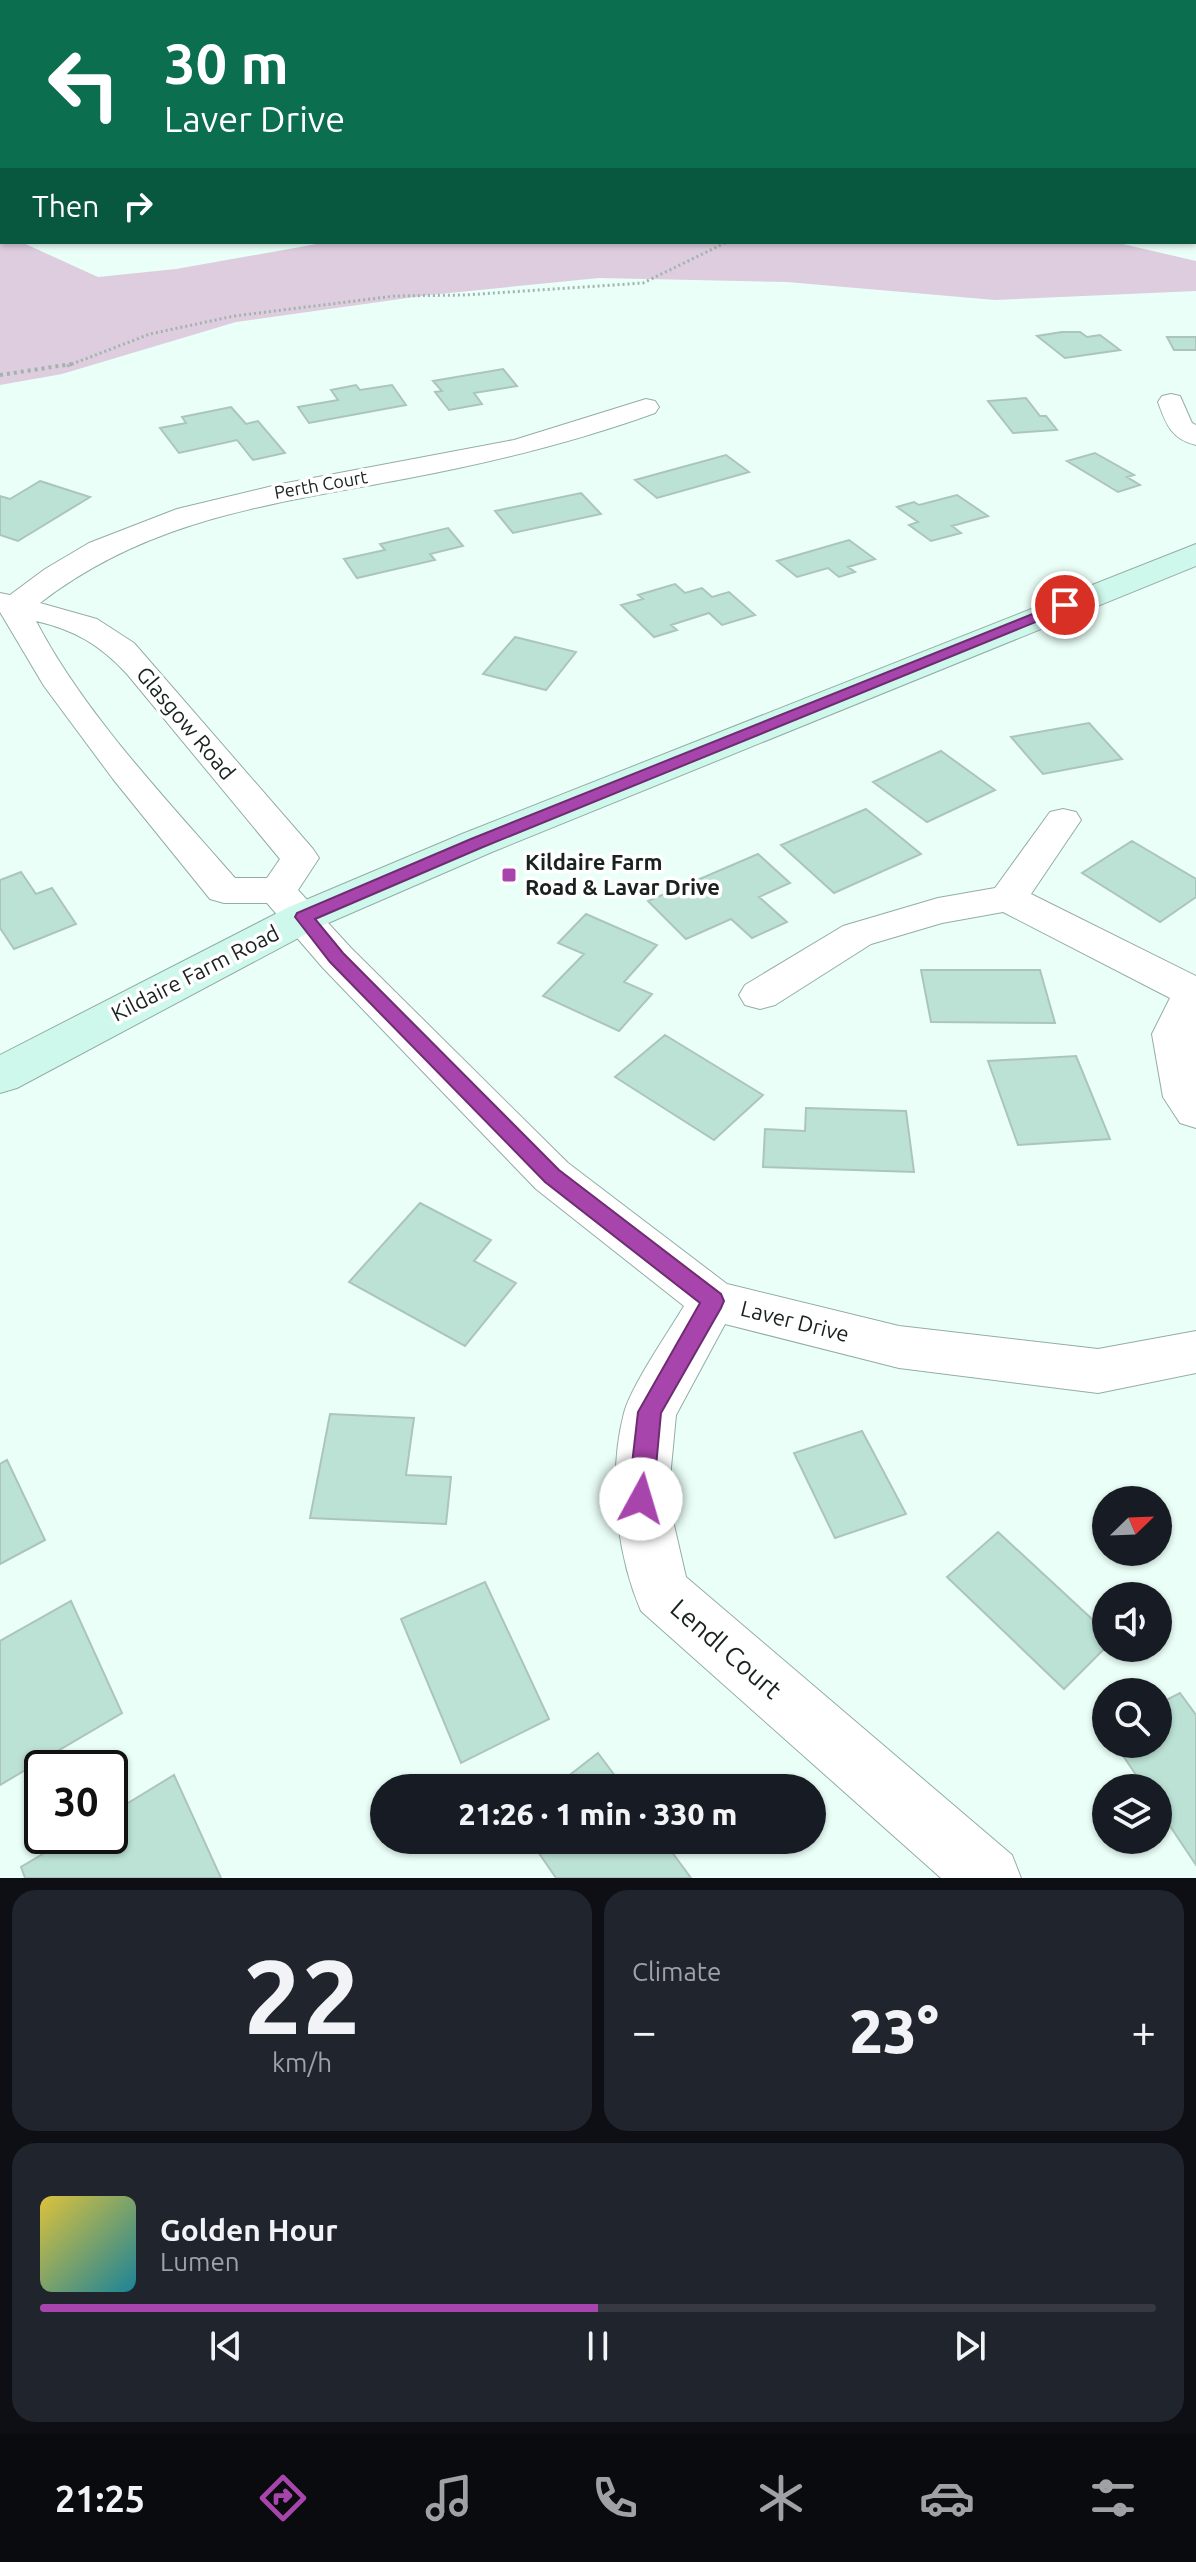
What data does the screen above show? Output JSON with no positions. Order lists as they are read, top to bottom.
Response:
{
  "streets": {
    "main road": ["Kildaire Farm Road"],
    "street": [
      "Perth Court",
      "Glasgow Road",
      "Laver Drive",
      "Lendl Court"
    ]
  },
  "crossings": [
    ["Perth Court", "Glasgow Road"],
    ["Glasgow Road", "Kildaire Farm Road"],
    ["Glasgow Road", "Laver Drive"],
    ["Kildaire Farm Road", "Laver Drive"],
    ["Laver Drive", "Lendl Court"]
  ],
  "places": {
    "transit": ["Kildaire Farm Road & Lavar Drive"]
  },
  "north": "top right",
  "page": {
    "turn": ["30 m", "Laver Drive"],
    "then": "Then",
    "limit": "30",
    "trip": "21:26 · 1 min · 330 m",
    "tile": [
      ["22", "km/h"],
      "Climate"
    ],
    "heat": ["−", "23°", "+"],
    "song": ["Golden Hour", "Lumen"],
    "tabs": "21:25"
  }
}
